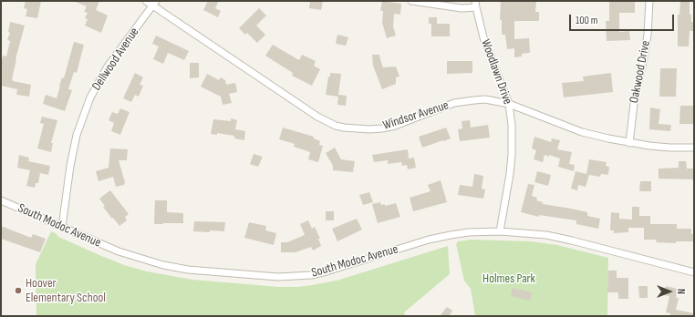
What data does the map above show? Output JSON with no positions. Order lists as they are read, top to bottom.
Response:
{
  "streets": {
    "street": [
      "Dellwood Avenue",
      "Woodlawn Drive",
      "Oakwood Drive",
      "Windsor Avenue",
      "South Modoc Avenue"
    ]
  },
  "crossings": [
    ["Dellwood Avenue", "Windsor Avenue"],
    ["Dellwood Avenue", "South Modoc Avenue"],
    ["Woodlawn Drive", "Windsor Avenue"],
    ["Woodlawn Drive", "South Modoc Avenue"],
    ["Oakwood Drive", "Windsor Avenue"]
  ],
  "parks": ["Holmes Park"],
  "places": ["Hoover Elementary School"],
  "scale_bar": "100 m",
  "north": "right"
}
